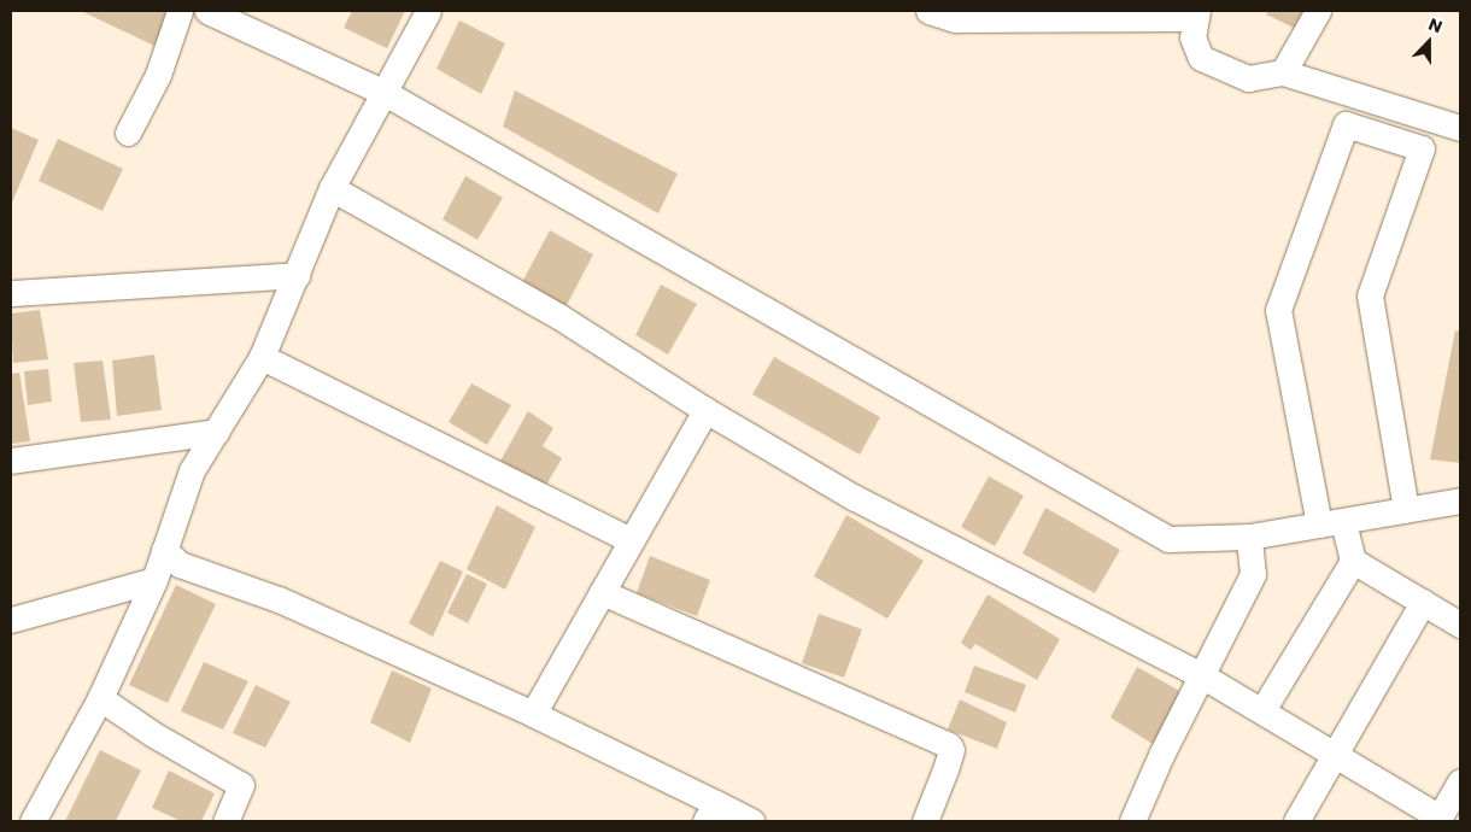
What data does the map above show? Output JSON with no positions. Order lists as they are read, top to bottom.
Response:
{
  "north": "top"
}
